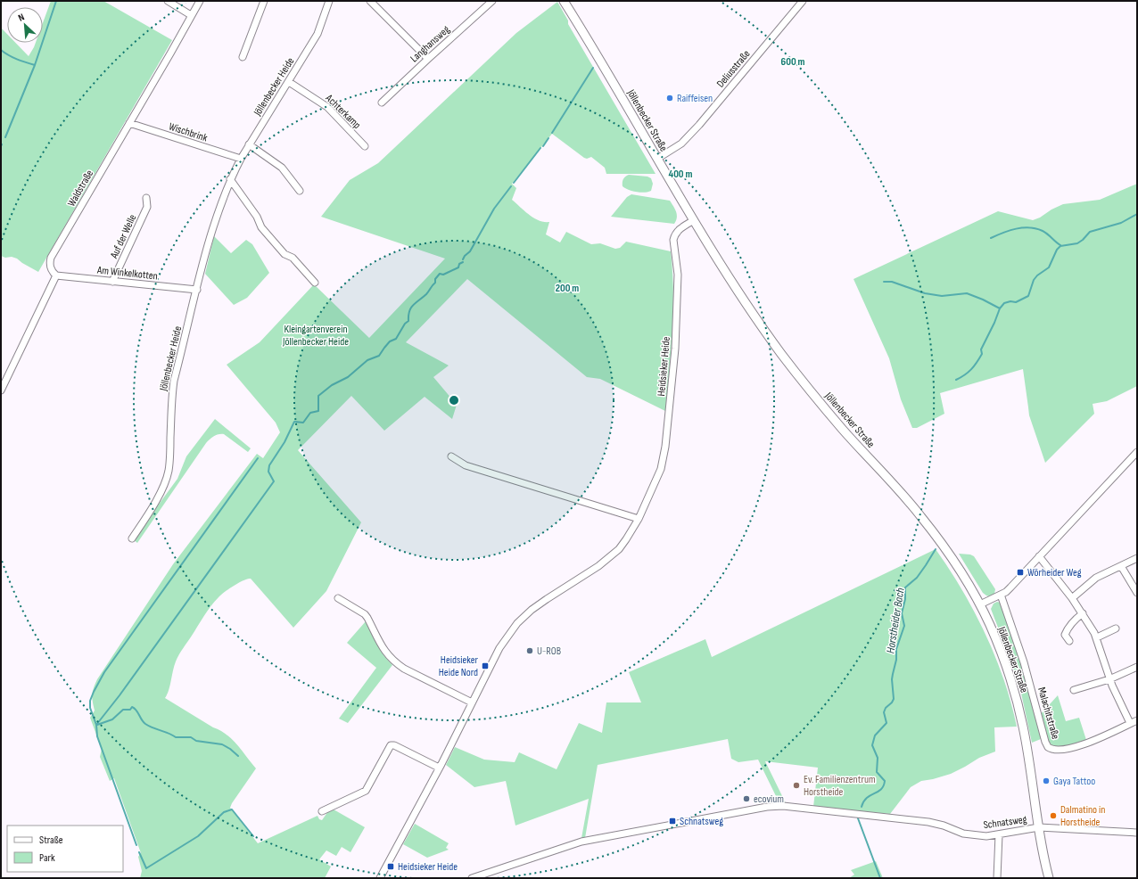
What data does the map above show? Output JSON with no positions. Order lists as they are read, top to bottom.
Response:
{
  "streets": {
    "main road": ["Jöllenbecker Straße"],
    "street": [
      "Langhansweg",
      "Deliusstraße",
      "Jöllenbecker Heide",
      "Achterkamp",
      "Wischbrink",
      "Waldstraße",
      "Auf der Welle",
      "Am Winkelkotten",
      "Heidsieker Heide",
      "Malachitstraße",
      "Schnatsweg"
    ]
  },
  "crossings": [
    ["Deliusstraße", "Jöllenbecker Straße"],
    ["Jöllenbecker Heide", "Achterkamp"],
    ["Jöllenbecker Heide", "Wischbrink"],
    ["Jöllenbecker Heide", "Am Winkelkotten"],
    ["Jöllenbecker Straße", "Heidsieker Heide"],
    ["Jöllenbecker Straße", "Schnatsweg"],
    ["Wischbrink", "Waldstraße"],
    ["Waldstraße", "Am Winkelkotten"],
    ["Auf der Welle", "Am Winkelkotten"]
  ],
  "water": ["Horstheider Bach"],
  "parks": ["Kleingartenverein Jöllenbecker Heide"],
  "places": {
    "other": [
      "Raiffeisen",
      "U-ROB",
      "Gaya Tattoo",
      "Ev. Familienzentrum Horstheide",
      "ecovium",
      "Dalmatino in Horstheide"
    ],
    "transit": [
      "Wörheider Weg",
      "Heidsieker Heide Nord",
      "Schnatsweg",
      "Heidsieker Heide"
    ]
  },
  "legend": ["Straße", "Park"],
  "north": "top left",
  "rings": ["600 m", "400 m", "200 m"]
}
